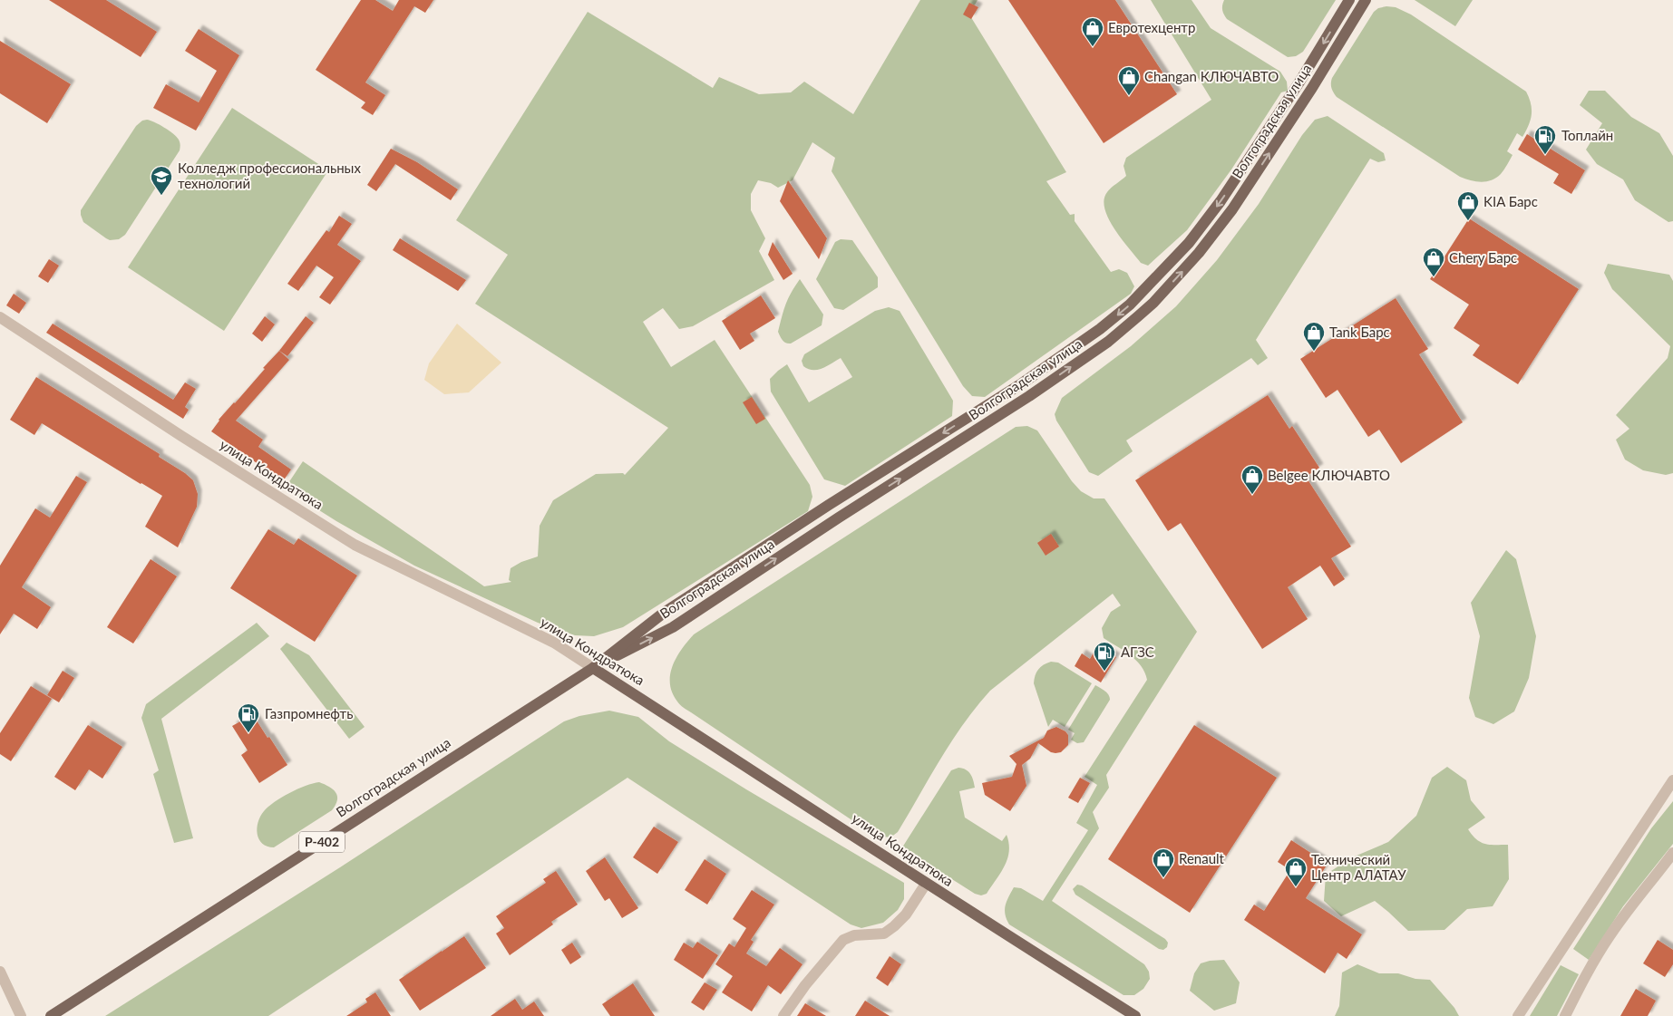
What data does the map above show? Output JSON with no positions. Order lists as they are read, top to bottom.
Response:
{
  "streets": {
    "main road": ["Волгоградская улица", "улица Кондратюка", "Р-402"]
  },
  "crossings": [
    ["Волгоградская улица", "улица Кондратюка"]
  ],
  "places": {
    "shop": [
      "Евротехцентр",
      "Changan КЛЮЧАВТО",
      "KIA Барс",
      "Chery Барс",
      "Tank Барс",
      "Belgee КЛЮЧАВТО",
      "Renault",
      "Технический Центр АЛАТАУ"
    ],
    "fuel station": ["Топлайн", "АГЗС", "Газпромнефть"],
    "school or university": ["Колледж профессиональных технологий"]
  }
}
